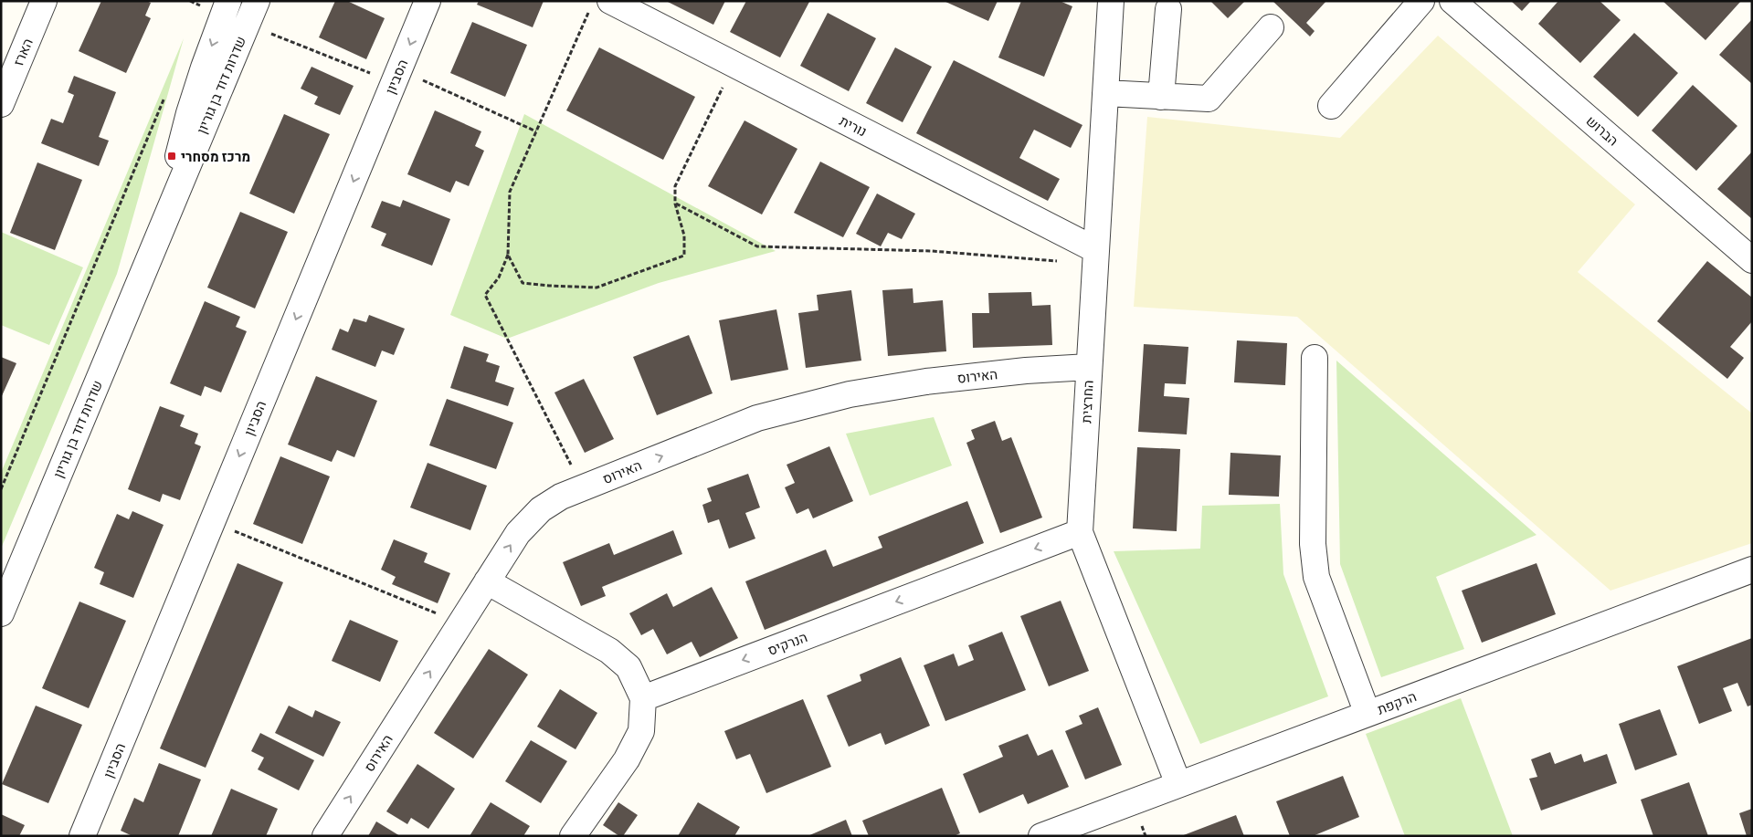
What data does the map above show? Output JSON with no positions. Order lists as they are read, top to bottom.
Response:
{
  "streets": {
    "street": [
      "הארז",
      "הסביון",
      "שדרות דוד בן גוריון",
      "נורית",
      "הברוש",
      "האירוס",
      "החרצית",
      "הנרקיס",
      "הרקפת"
    ]
  },
  "crossings": [
    ["נורית", "החרצית"],
    ["האירוס", "החרצית"],
    ["החרצית", "הנרקיס"],
    ["החרצית", "הרקפת"]
  ],
  "one_way": ["הסביון", "האירוס", "הנרקיס"],
  "places": {
    "transit": ["מרכז מסחרי"]
  }
}
